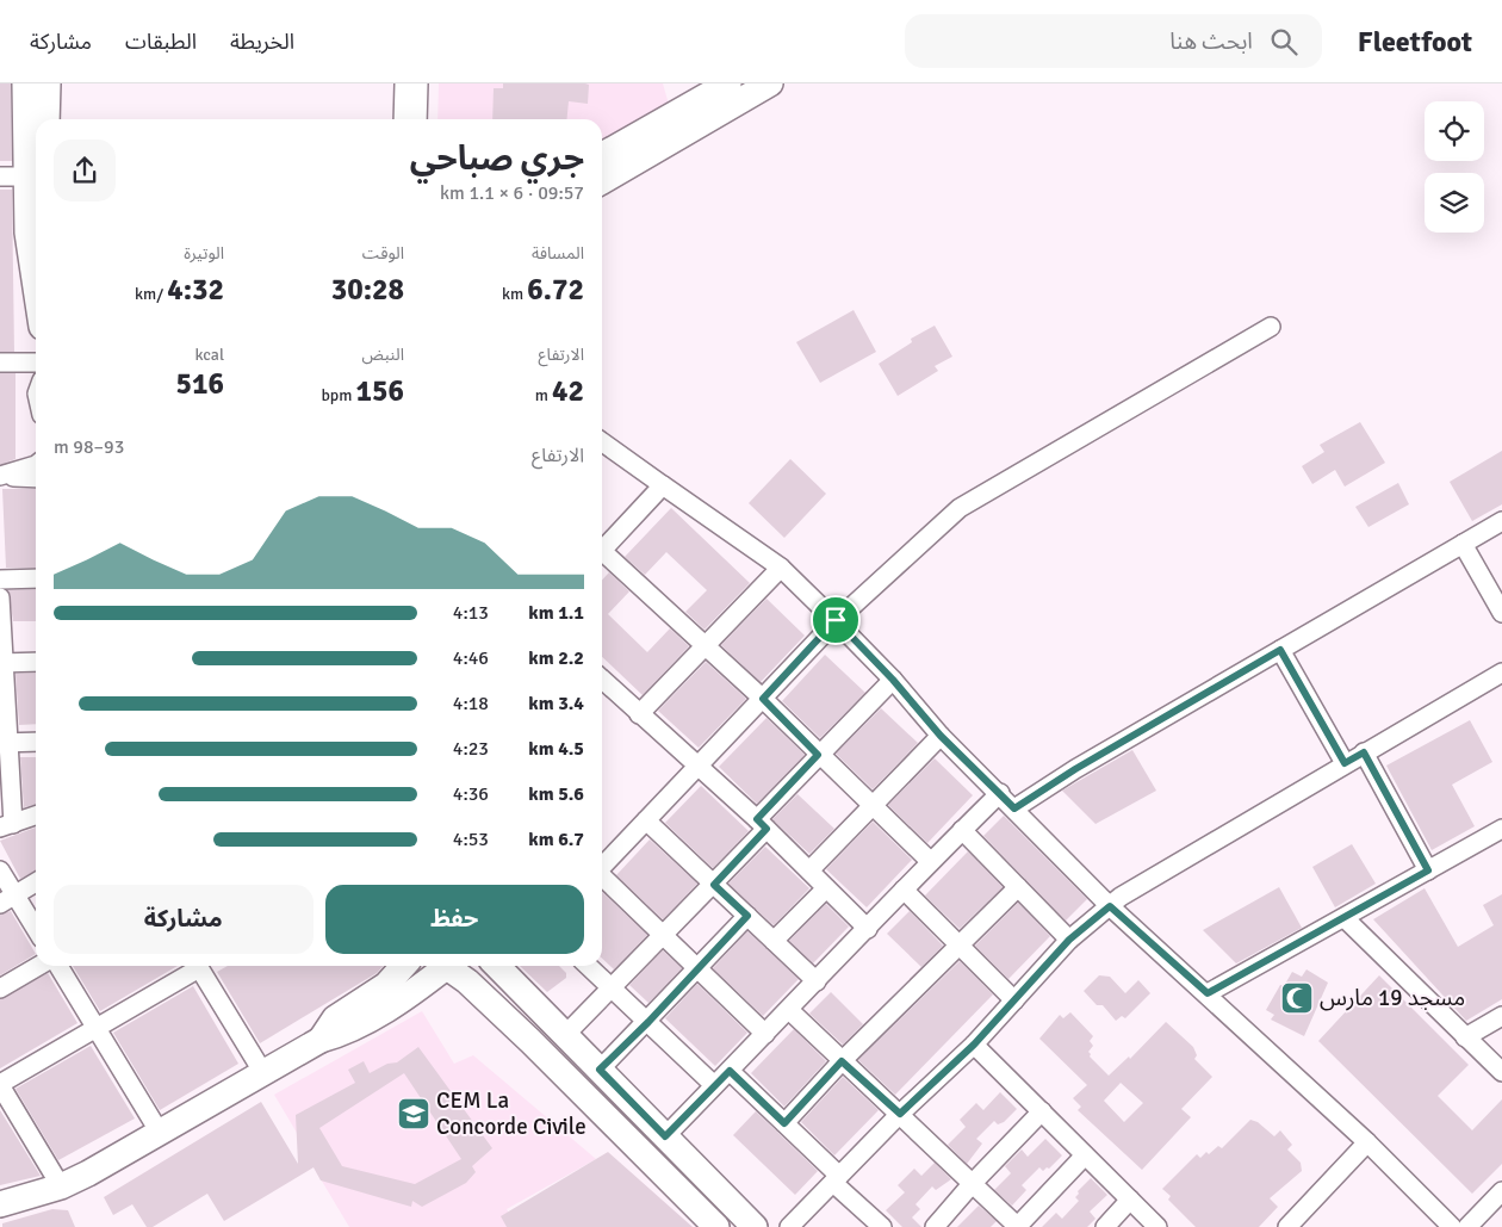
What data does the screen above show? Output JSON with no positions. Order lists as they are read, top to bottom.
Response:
{
  "places": {
    "mosque": ["مسجد 19 مارس"],
    "school or university": ["CEM La Concorde Civile"]
  },
  "page": {
    "header": "Fleetfoot",
    "search": "ابحث هنا",
    "nav": ["الخريطة", "الطبقات", "مشاركة"],
    "heading": ["جري صباحي", "09:57 · 6 × 1.1 km"],
    "stats": [
      ["المسافة", "6.72 km"],
      ["الوقت", "30:28"],
      ["الوتيرة", "4:32 /km"],
      ["الارتفاع", "42 m"],
      ["النبض", "156 bpm"],
      ["kcal", "516"]
    ],
    "chart": ["الارتفاع", "93–98 m"],
    "list": [
      {
        "name": "1.1 km",
        "note": "4:13"
      },
      {
        "name": "2.2 km",
        "note": "4:46"
      },
      {
        "name": "3.4 km",
        "note": "4:18"
      },
      {
        "name": "4.5 km",
        "note": "4:23"
      },
      {
        "name": "5.6 km",
        "note": "4:36"
      },
      {
        "name": "6.7 km",
        "note": "4:53"
      }
    ],
    "buttons": ["حفظ", "مشاركة"]
  }
}
